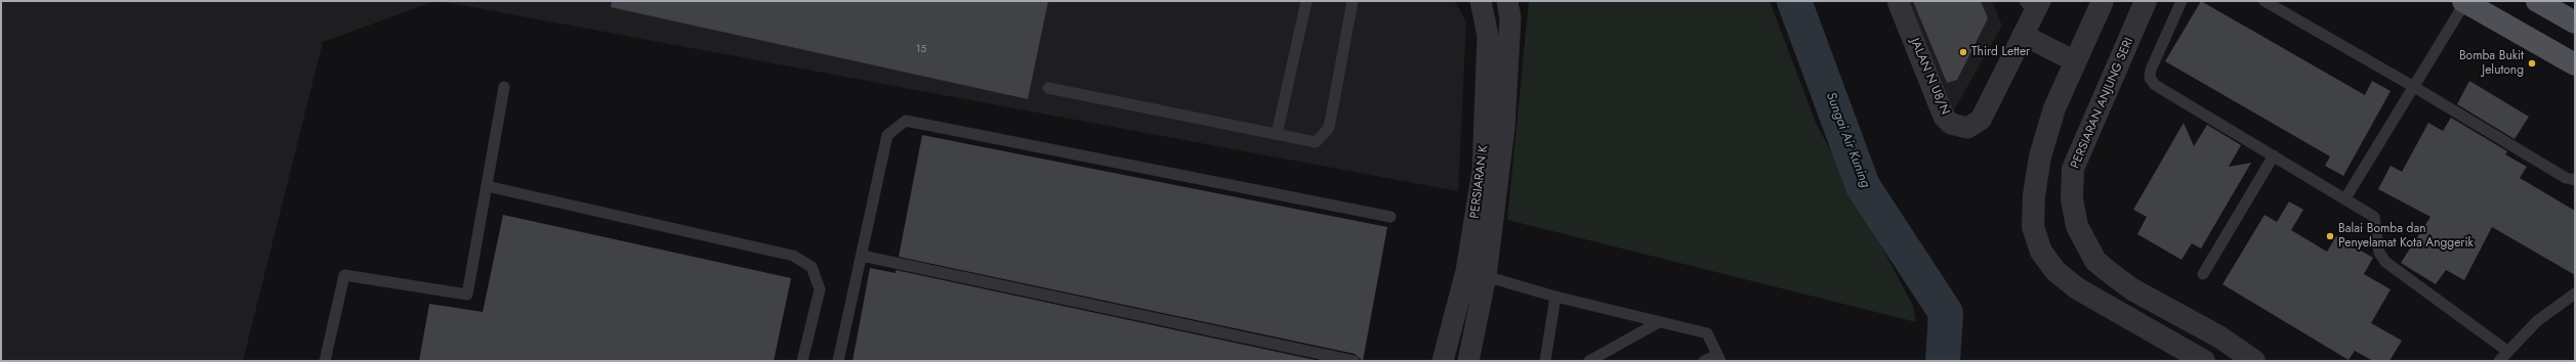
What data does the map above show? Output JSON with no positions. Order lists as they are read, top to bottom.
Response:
{
  "streets": {
    "street": ["JALAN N U8/N", "PERSIARAN ANJUNG SERI", "PERSIARAN K"]
  },
  "water": ["Sungai Air Kuning"],
  "places": ["Third Letter", "Bomba Bukit Jelutong", "Balai Bomba dan Penyelamat Kota Anggerik"],
  "house_numbers": ["15"]
}
